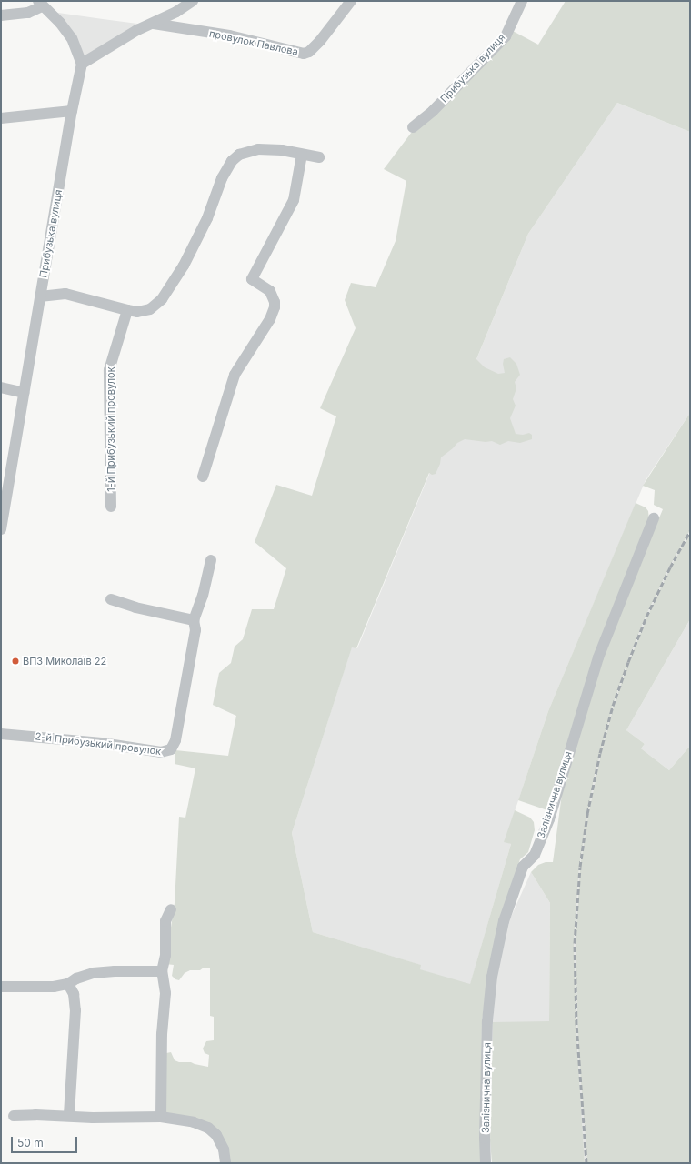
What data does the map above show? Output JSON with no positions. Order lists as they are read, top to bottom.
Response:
{
  "streets": {
    "street": [
      "провулок Павлова",
      "Прибузька вулиця",
      "1-й Прибузький провулок",
      "2-й Прибузький провулок",
      "Залізнична вулиця"
    ]
  },
  "places": ["ВПЗ Миколаїв 22"],
  "scale_bar": "50 m"
}
